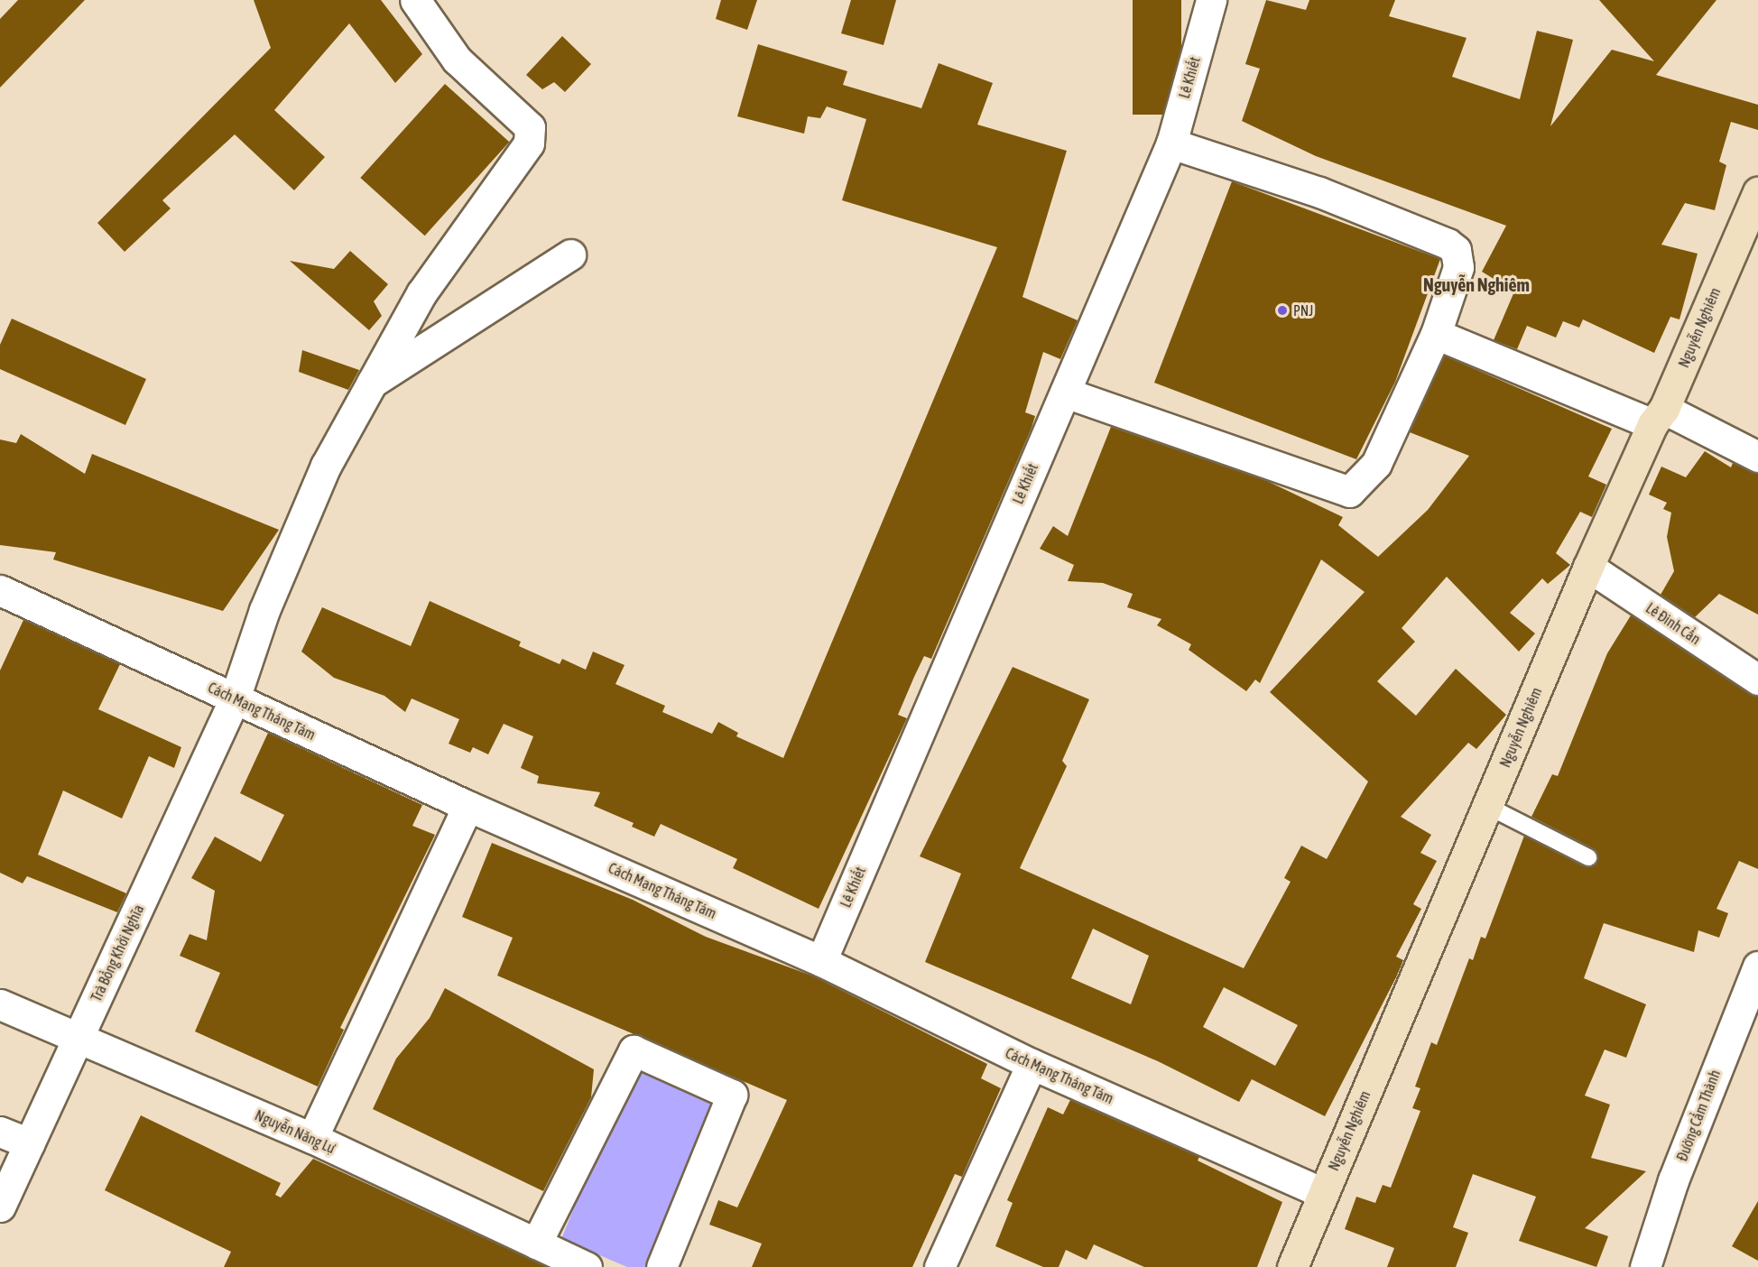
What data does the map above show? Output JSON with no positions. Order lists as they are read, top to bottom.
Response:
{
  "streets": {
    "street": [
      "Lê Khiết",
      "Nguyễn Nghiêm",
      "Lê Đình Cẩn",
      "Cách Mạng Tháng Tám",
      "Trà Bồng Khởi Nghĩa",
      "Đường Cẩm Thành",
      "Nguyễn Năng Lự"
    ]
  },
  "crossings": [
    ["Lê Khiết", "Cách Mạng Tháng Tám"],
    ["Nguyễn Nghiêm", "Lê Đình Cẩn"],
    ["Nguyễn Nghiêm", "Cách Mạng Tháng Tám"],
    ["Cách Mạng Tháng Tám", "Trà Bồng Khởi Nghĩa"],
    ["Trà Bồng Khởi Nghĩa", "Nguyễn Năng Lự"]
  ],
  "districts": ["Nguyễn Nghiêm"],
  "places": ["PNJ"]
}
